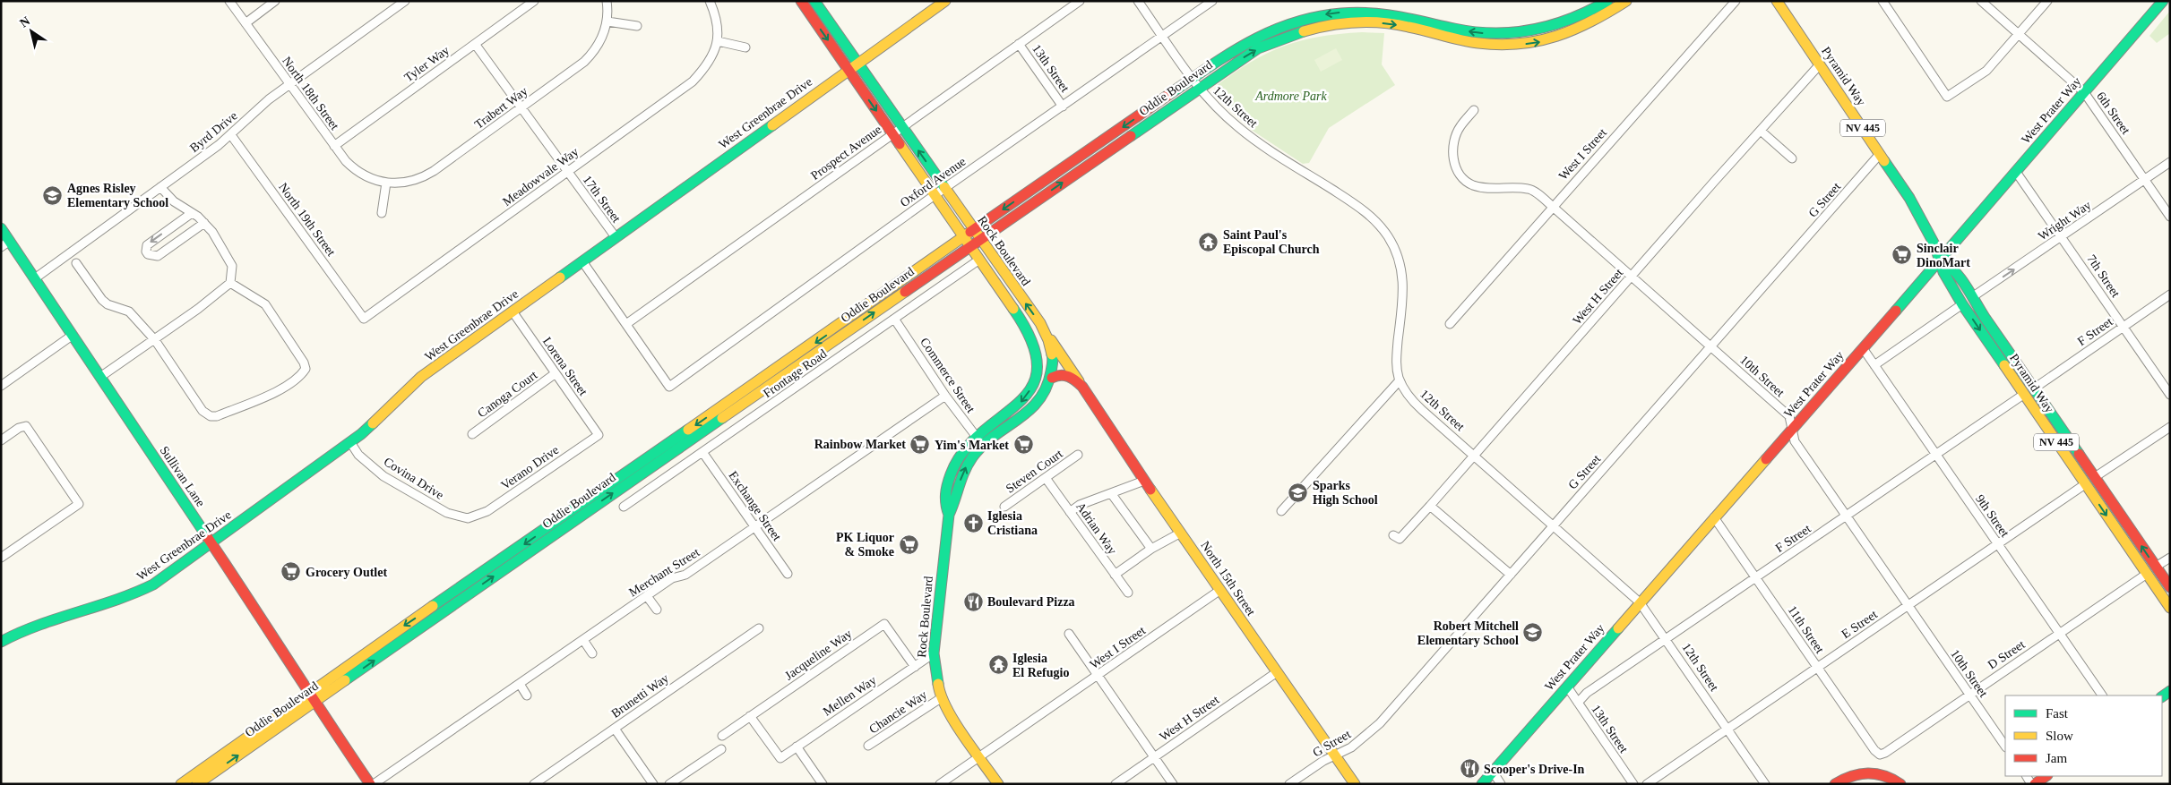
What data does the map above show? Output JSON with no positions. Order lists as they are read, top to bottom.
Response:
{
  "streets": {
    "main road": [
      "Pyramid Way",
      "Oddie Boulevard",
      "West Prater Way",
      "West Greenbrae Drive",
      "NV 445",
      "Rock Boulevard",
      "Sullivan Lane",
      "North 15th Street"
    ],
    "street": [
      "Tyler Way",
      "13th Street",
      "North 18th Street",
      "12th Street",
      "Trabert Way",
      "6th Street",
      "Byrd Drive",
      "Prospect Avenue",
      "West I Street",
      "Meadowvale Way",
      "Oxford Avenue",
      "17th Street",
      "G Street",
      "North 19th Street",
      "Wright Way",
      "7th Street",
      "West H Street",
      "F Street",
      "Lorena Street",
      "Frontage Road",
      "Commerce Street",
      "10th Street",
      "Canoga Court",
      "Verano Drive",
      "Steven Court",
      "Covina Drive",
      "Exchange Street",
      "9th Street",
      "Adrian Way",
      "Merchant Street",
      "E Street",
      "11th Street",
      "Jacqueline Way",
      "D Street",
      "Brunetti Way",
      "Mellen Way",
      "Chancie Way"
    ]
  },
  "crossings": [
    ["Tyler Way", "North 18th Street"],
    ["Tyler Way", "17th Street"],
    ["13th Street", "West Prater Way"],
    ["13th Street", "Prospect Avenue"],
    ["13th Street", "Oxford Avenue"],
    ["13th Street", "F Street"],
    ["Pyramid Way", "West Prater Way"],
    ["Pyramid Way", "G Street"],
    ["Pyramid Way", "Wright Way"],
    ["Pyramid Way", "West H Street"],
    ["Pyramid Way", "F Street"],
    ["Pyramid Way", "E Street"],
    ["Pyramid Way", "D Street"],
    ["Oddie Boulevard", "12th Street"],
    ["Oddie Boulevard", "Rock Boulevard"],
    ["Oddie Boulevard", "Sullivan Lane"],
    ["North 18th Street", "Trabert Way"],
    ["North 18th Street", "Byrd Drive"],
    ["12th Street", "West Prater Way"],
    ["12th Street", "Oxford Avenue"],
    ["12th Street", "G Street"],
    ["12th Street", "West H Street"],
    ["12th Street", "F Street"],
    ["12th Street", "E Street"],
    ["Trabert Way", "17th Street"],
    ["West Prater Way", "6th Street"],
    ["West Prater Way", "7th Street"],
    ["West Prater Way", "10th Street"],
    ["West Prater Way", "9th Street"],
    ["West Prater Way", "11th Street"],
    ["West Greenbrae Drive", "17th Street"],
    ["West Greenbrae Drive", "Rock Boulevard"],
    ["West Greenbrae Drive", "Lorena Street"],
    ["West Greenbrae Drive", "Sullivan Lane"],
    ["West Greenbrae Drive", "Covina Drive"],
    ["6th Street", "Wright Way"],
    ["Byrd Drive", "North 19th Street"],
    ["Byrd Drive", "Sullivan Lane"],
    ["Prospect Avenue", "Oxford Avenue"],
    ["Prospect Avenue", "Rock Boulevard"],
    ["West I Street", "Rock Boulevard"],
    ["West I Street", "10th Street"],
    ["West I Street", "North 15th Street"],
    ["Meadowvale Way", "17th Street"],
    ["Meadowvale Way", "North 19th Street"],
    ["Oxford Avenue", "Rock Boulevard"],
    ["G Street", "10th Street"],
    ["G Street", "North 15th Street"],
    ["Wright Way", "7th Street"],
    ["Rock Boulevard", "Frontage Road"],
    ["Rock Boulevard", "Commerce Street"],
    ["Rock Boulevard", "North 15th Street"],
    ["Rock Boulevard", "Mellen Way"],
    ["Rock Boulevard", "Chancie Way"],
    ["7th Street", "F Street"],
    ["West H Street", "10th Street"],
    ["West H Street", "North 15th Street"],
    ["F Street", "10th Street"],
    ["F Street", "9th Street"],
    ["F Street", "11th Street"],
    ["Lorena Street", "Canoga Court"],
    ["Lorena Street", "Verano Drive"],
    ["Frontage Road", "Commerce Street"],
    ["Frontage Road", "Exchange Street"],
    ["Commerce Street", "Merchant Street"],
    ["10th Street", "E Street"],
    ["10th Street", "D Street"],
    ["Verano Drive", "Covina Drive"],
    ["Steven Court", "Adrian Way"],
    ["Sullivan Lane", "Merchant Street"],
    ["Exchange Street", "Merchant Street"],
    ["9th Street", "E Street"],
    ["9th Street", "D Street"],
    ["E Street", "11th Street"],
    ["11th Street", "D Street"],
    ["Jacqueline Way", "Mellen Way"]
  ],
  "one_way": ["Wright Way"],
  "parks": ["Ardmore Park"],
  "places": {
    "school or university": ["Agnes Risley Elementary School", "Sparks High School", "Robert Mitchell Elementary School"],
    "temple": ["Saint Paul's Episcopal Church", "Iglesia El Refugio"],
    "supermarket": [
      "Sinclair DinoMart",
      "Rainbow Market",
      "Yim's Market",
      "PK Liquor & Smoke",
      "Grocery Outlet"
    ],
    "church": ["Iglesia Cristiana"],
    "restaurant": ["Boulevard Pizza", "Scooper's Drive-In"]
  },
  "legend": ["Fast", "Slow", "Jam"],
  "north": "top left"
}
